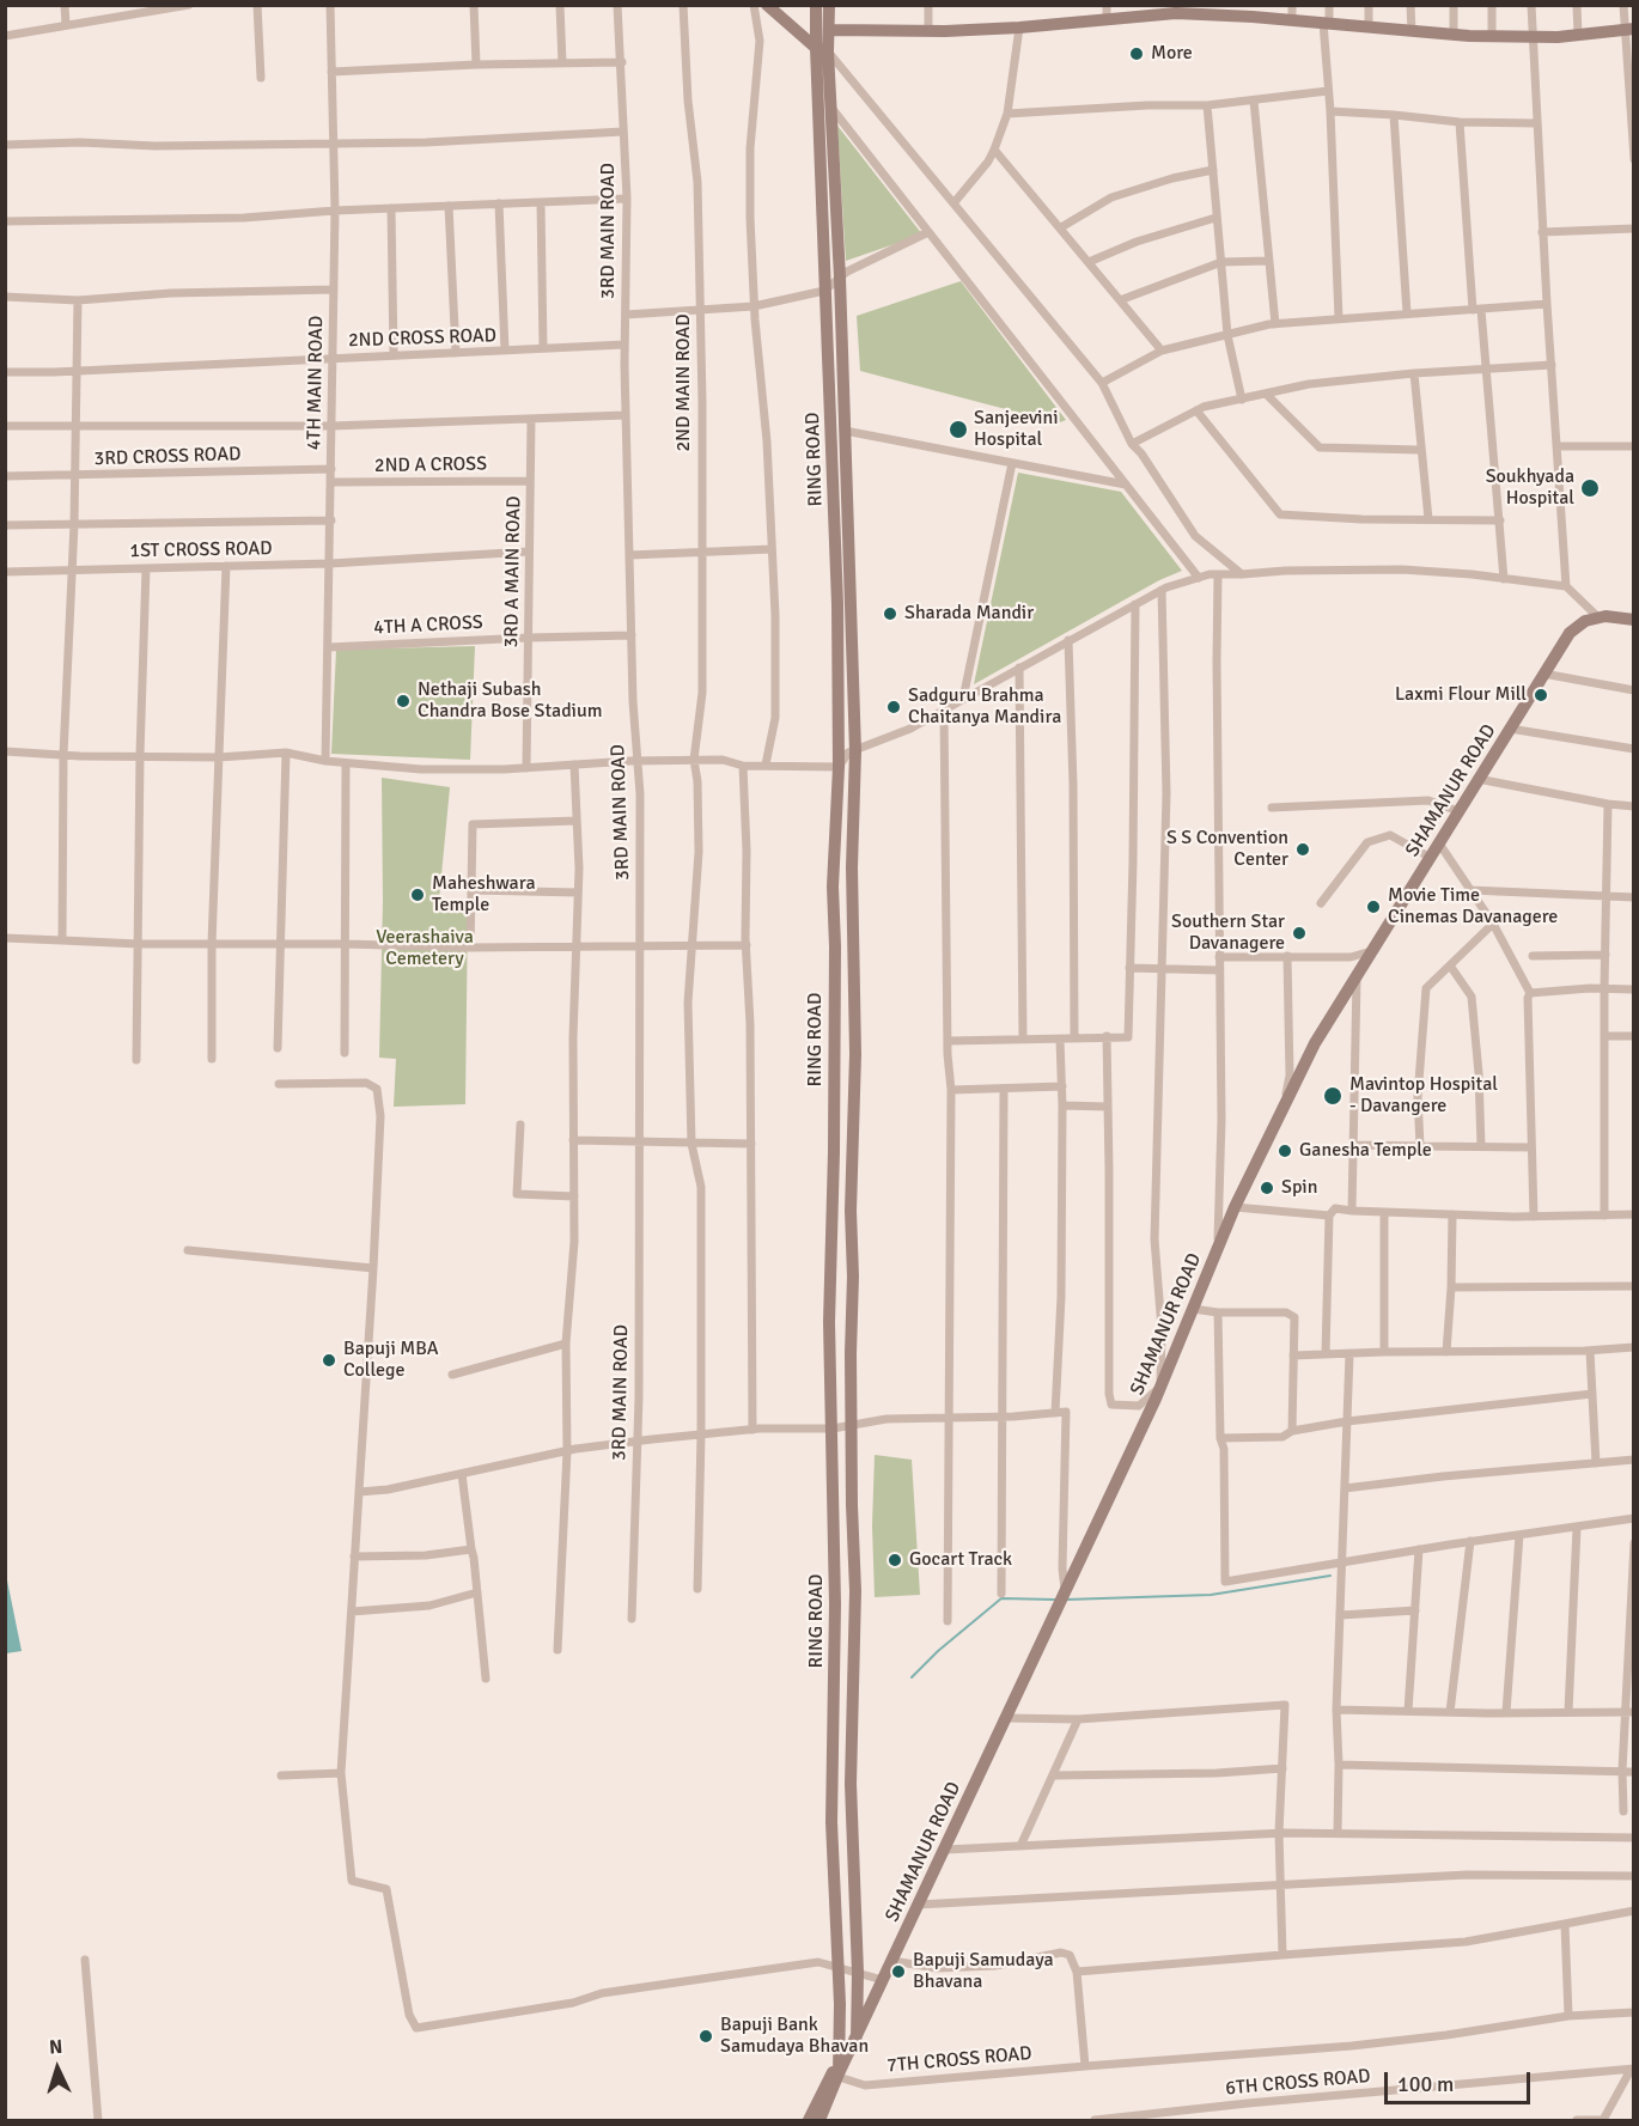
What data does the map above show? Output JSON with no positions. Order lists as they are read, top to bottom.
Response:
{
  "streets": {
    "main road": ["RING ROAD", "SHAMANUR ROAD"],
    "street": [
      "3RD MAIN ROAD",
      "2ND CROSS ROAD",
      "4TH MAIN ROAD",
      "2ND MAIN ROAD",
      "3RD CROSS ROAD",
      "2ND A CROSS",
      "1ST CROSS ROAD",
      "3RD A MAIN ROAD",
      "4TH A CROSS",
      "7TH CROSS ROAD",
      "6TH CROSS ROAD"
    ]
  },
  "crossings": [
    ["3RD MAIN ROAD", "2ND CROSS ROAD"],
    ["3RD MAIN ROAD", "4TH A CROSS"],
    ["2ND CROSS ROAD", "4TH MAIN ROAD"],
    ["4TH MAIN ROAD", "3RD CROSS ROAD"],
    ["4TH MAIN ROAD", "2ND A CROSS"],
    ["4TH MAIN ROAD", "1ST CROSS ROAD"],
    ["4TH MAIN ROAD", "4TH A CROSS"],
    ["RING ROAD", "SHAMANUR ROAD"],
    ["RING ROAD", "7TH CROSS ROAD"],
    ["2ND A CROSS", "3RD A MAIN ROAD"],
    ["1ST CROSS ROAD", "3RD A MAIN ROAD"],
    ["3RD A MAIN ROAD", "4TH A CROSS"],
    ["SHAMANUR ROAD", "7TH CROSS ROAD"]
  ],
  "parks": ["Veerashaiva Cemetery"],
  "places": [
    "More",
    "Sanjeevini Hospital",
    "Soukhyada Hospital",
    "Sharada Mandir",
    "Laxmi Flour Mill",
    "Nethaji Subash Chandra Bose Stadium",
    "Sadguru Brahma Chaitanya Mandira",
    "S S Convention Center",
    "Maheshwara Temple",
    "Movie Time Cinemas Davanagere",
    "Southern Star Davanagere",
    "Mavintop Hospital - Davangere",
    "Ganesha Temple",
    "Spin",
    "Bapuji MBA College",
    "Gocart Track",
    "Bapuji Samudaya Bhavana",
    "Bapuji Bank Samudaya Bhavan"
  ],
  "scale_bar": "100 m",
  "north": "top"
}
